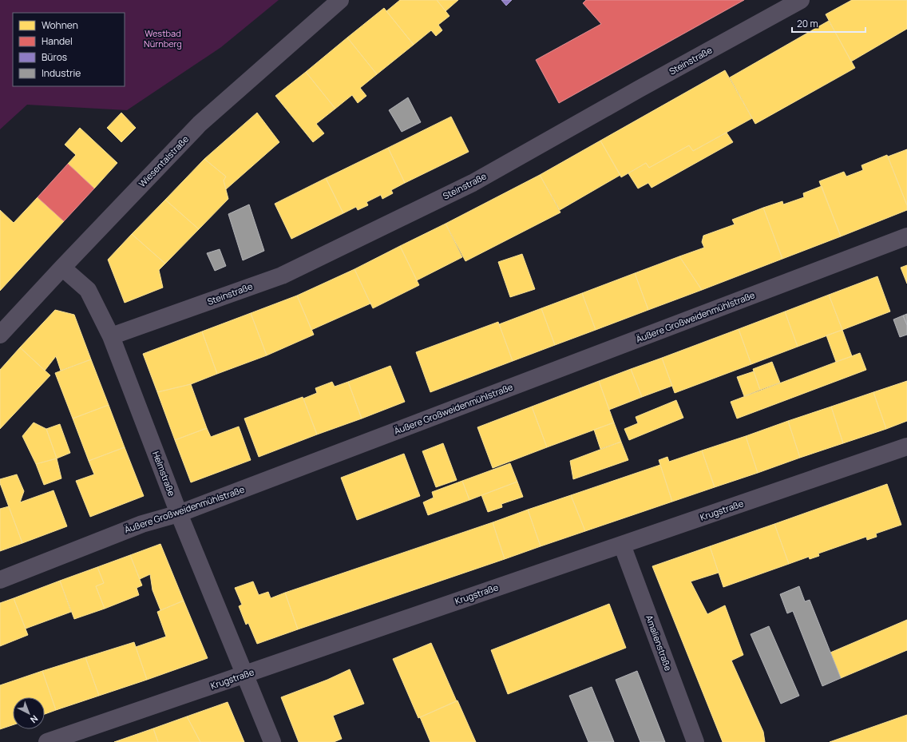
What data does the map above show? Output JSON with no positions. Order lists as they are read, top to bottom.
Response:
{
  "streets": {
    "street": [
      "Steinstraße",
      "Wiesentalstraße",
      "Äußere Großweidenmühlstraße",
      "Helmstraße",
      "Krugstraße",
      "Amalienstraße"
    ]
  },
  "crossings": [
    ["Steinstraße", "Helmstraße"],
    ["Wiesentalstraße", "Helmstraße"],
    ["Äußere Großweidenmühlstraße", "Helmstraße"],
    ["Helmstraße", "Krugstraße"],
    ["Krugstraße", "Amalienstraße"]
  ],
  "parks": ["Westbad Nürnberg"],
  "legend": [
    "Wohnen",
    "Handel",
    "Büros",
    "Industrie"
  ],
  "scale_bar": "20 m",
  "north": "bottom right"
}
